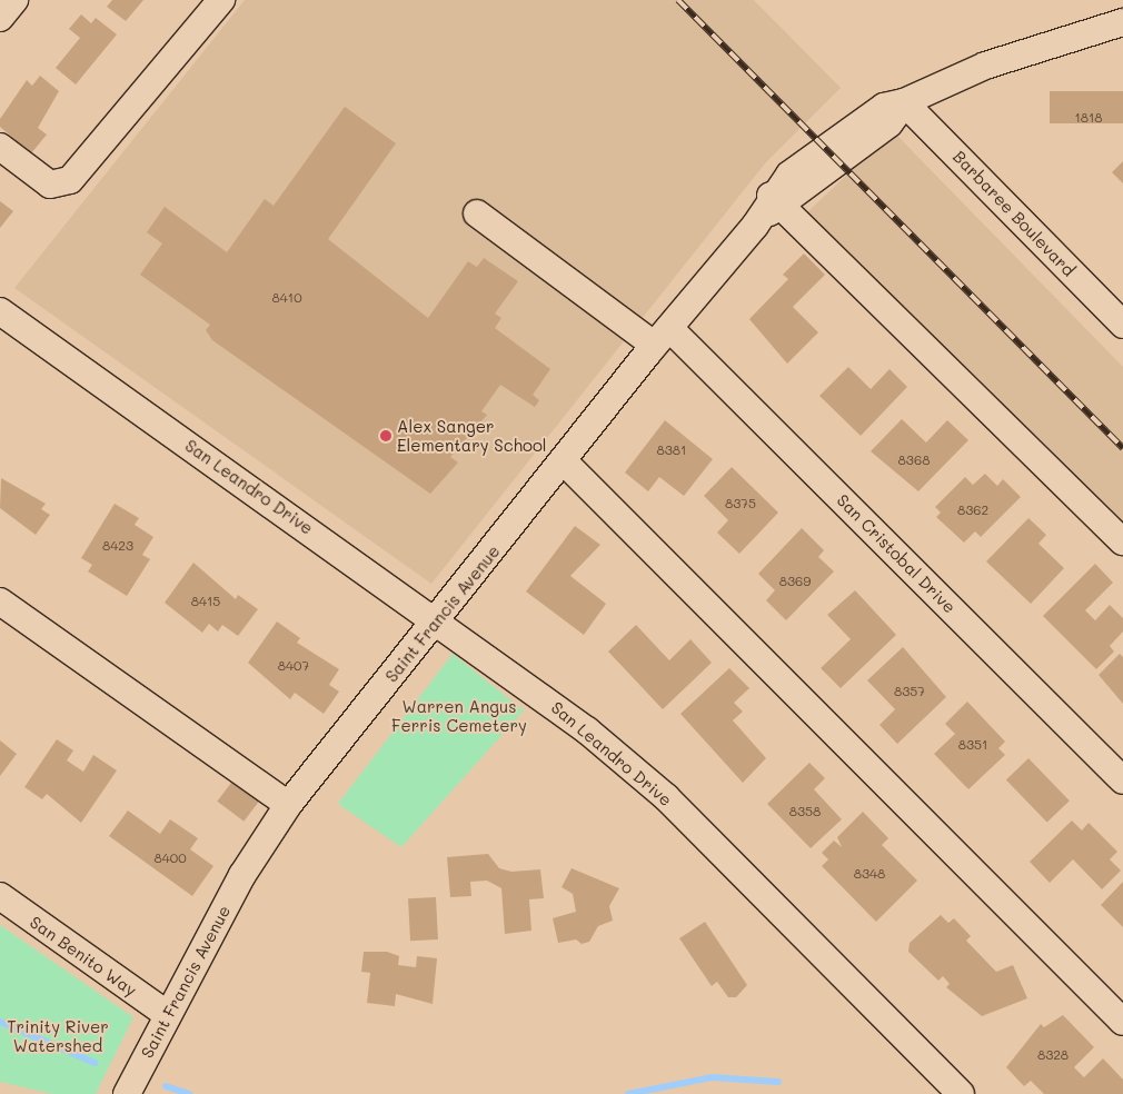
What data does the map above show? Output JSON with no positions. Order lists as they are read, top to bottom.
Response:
{
  "streets": {
    "street": [
      "Barbaree Boulevard",
      "San Leandro Drive",
      "San Cristobal Drive",
      "Saint Francis Avenue",
      "San Benito Way"
    ]
  },
  "crossings": [
    ["Barbaree Boulevard", "Saint Francis Avenue"],
    ["San Leandro Drive", "Saint Francis Avenue"],
    ["San Cristobal Drive", "Saint Francis Avenue"],
    ["Saint Francis Avenue", "San Benito Way"]
  ],
  "parks": ["Warren Angus Ferris Cemetery", "Trinity River Watershed"],
  "places": ["Alex Sanger Elementary School"],
  "house_numbers": [
    "1818",
    "8410",
    "8381",
    "8368",
    "8375",
    "8362",
    "8423",
    "8369",
    "8415",
    "8407",
    "8357",
    "8351",
    "8358",
    "8400",
    "8348",
    "8328"
  ]
}
